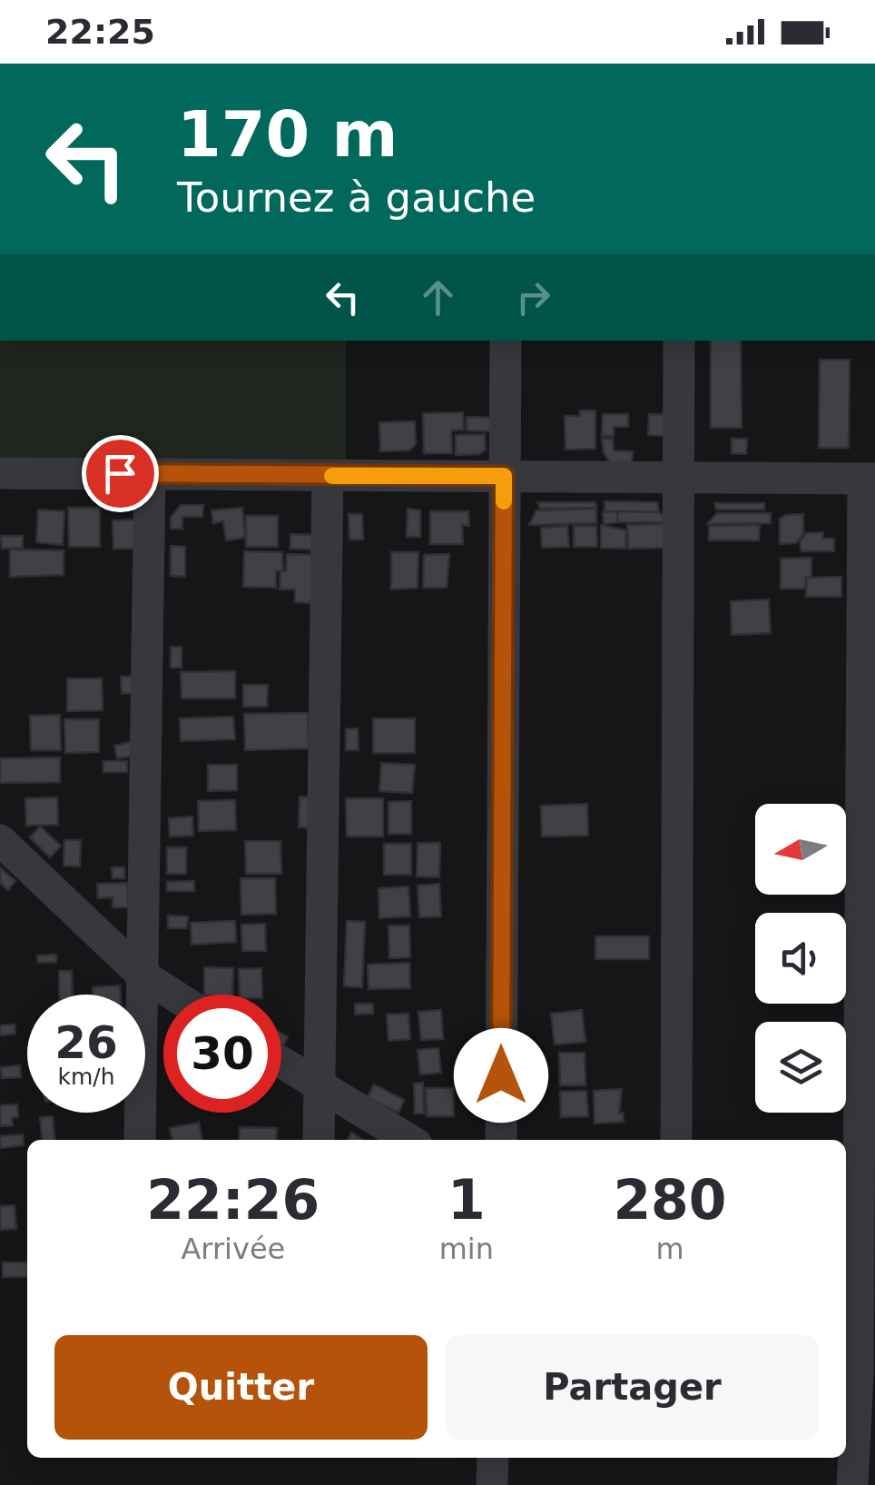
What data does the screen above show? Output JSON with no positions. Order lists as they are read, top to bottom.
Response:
{
  "north": "left",
  "page": {
    "status": "22:25",
    "turn": ["170 m", "Tournez à gauche"],
    "speed": "26 km/h",
    "limit": "30",
    "eta": [
      "22:26",
      "Arrivée",
      "1",
      "min",
      "280",
      "m"
    ],
    "buttons": ["Quitter", "Partager"]
  }
}
